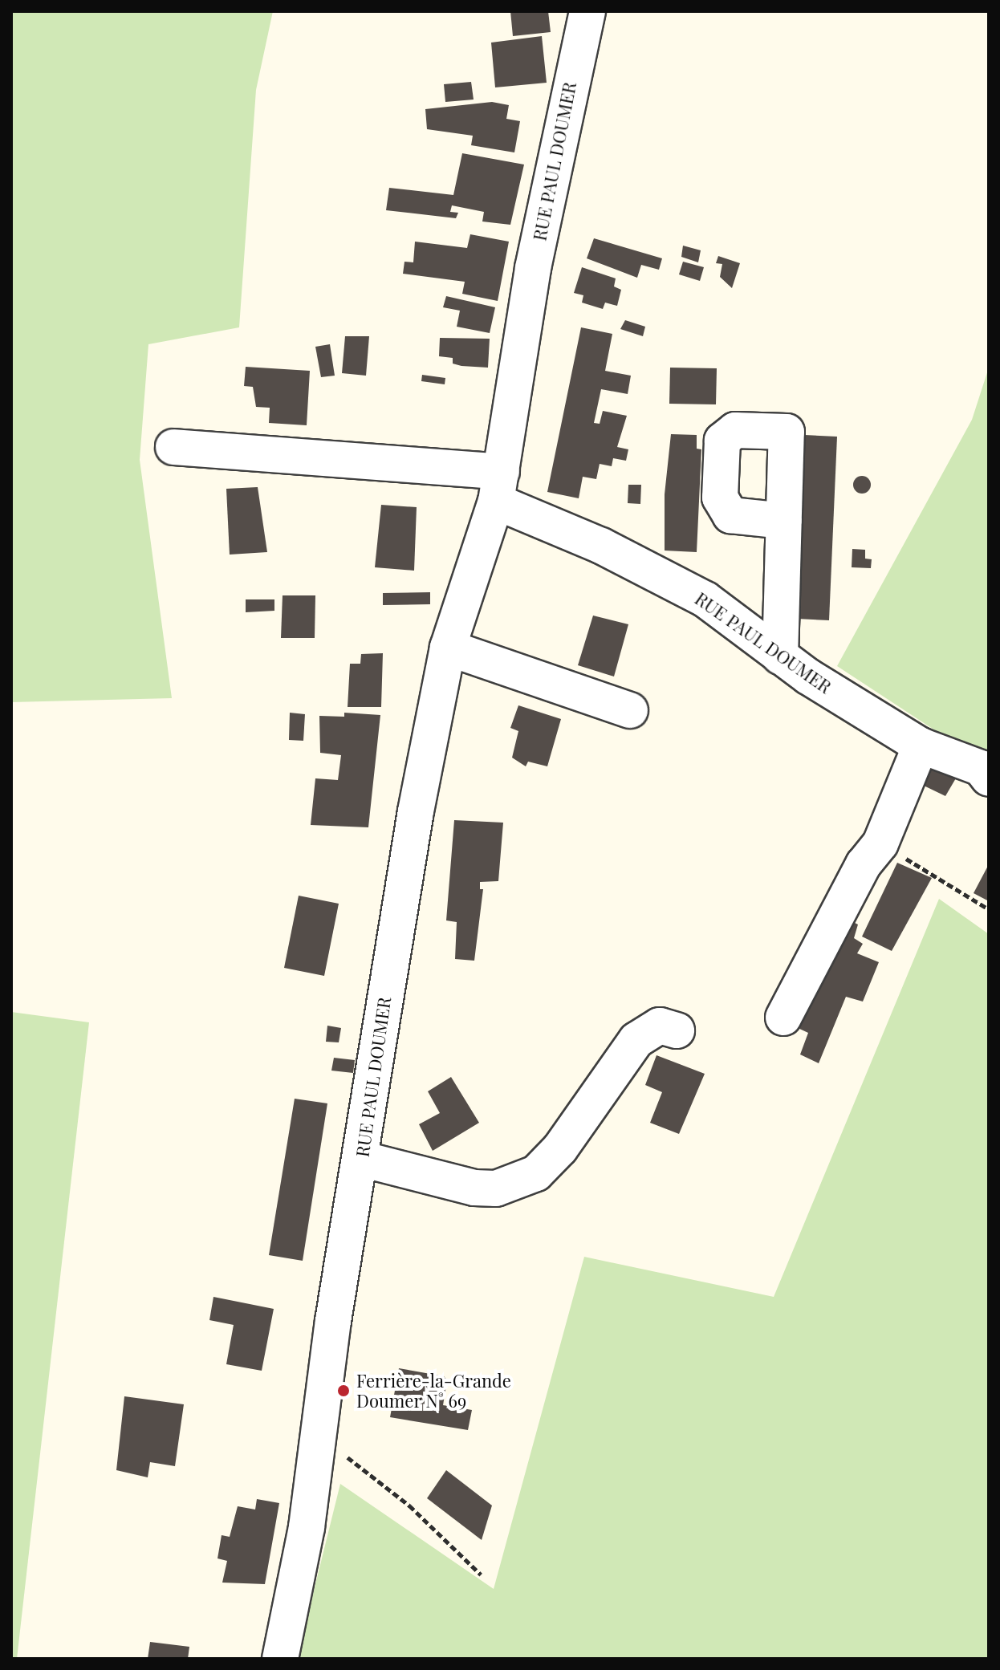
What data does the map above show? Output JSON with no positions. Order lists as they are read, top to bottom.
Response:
{
  "streets": {
    "street": ["RUE PAUL DOUMER"]
  },
  "places": ["Ferrière-la-Grande Doumer N° 69"]
}
